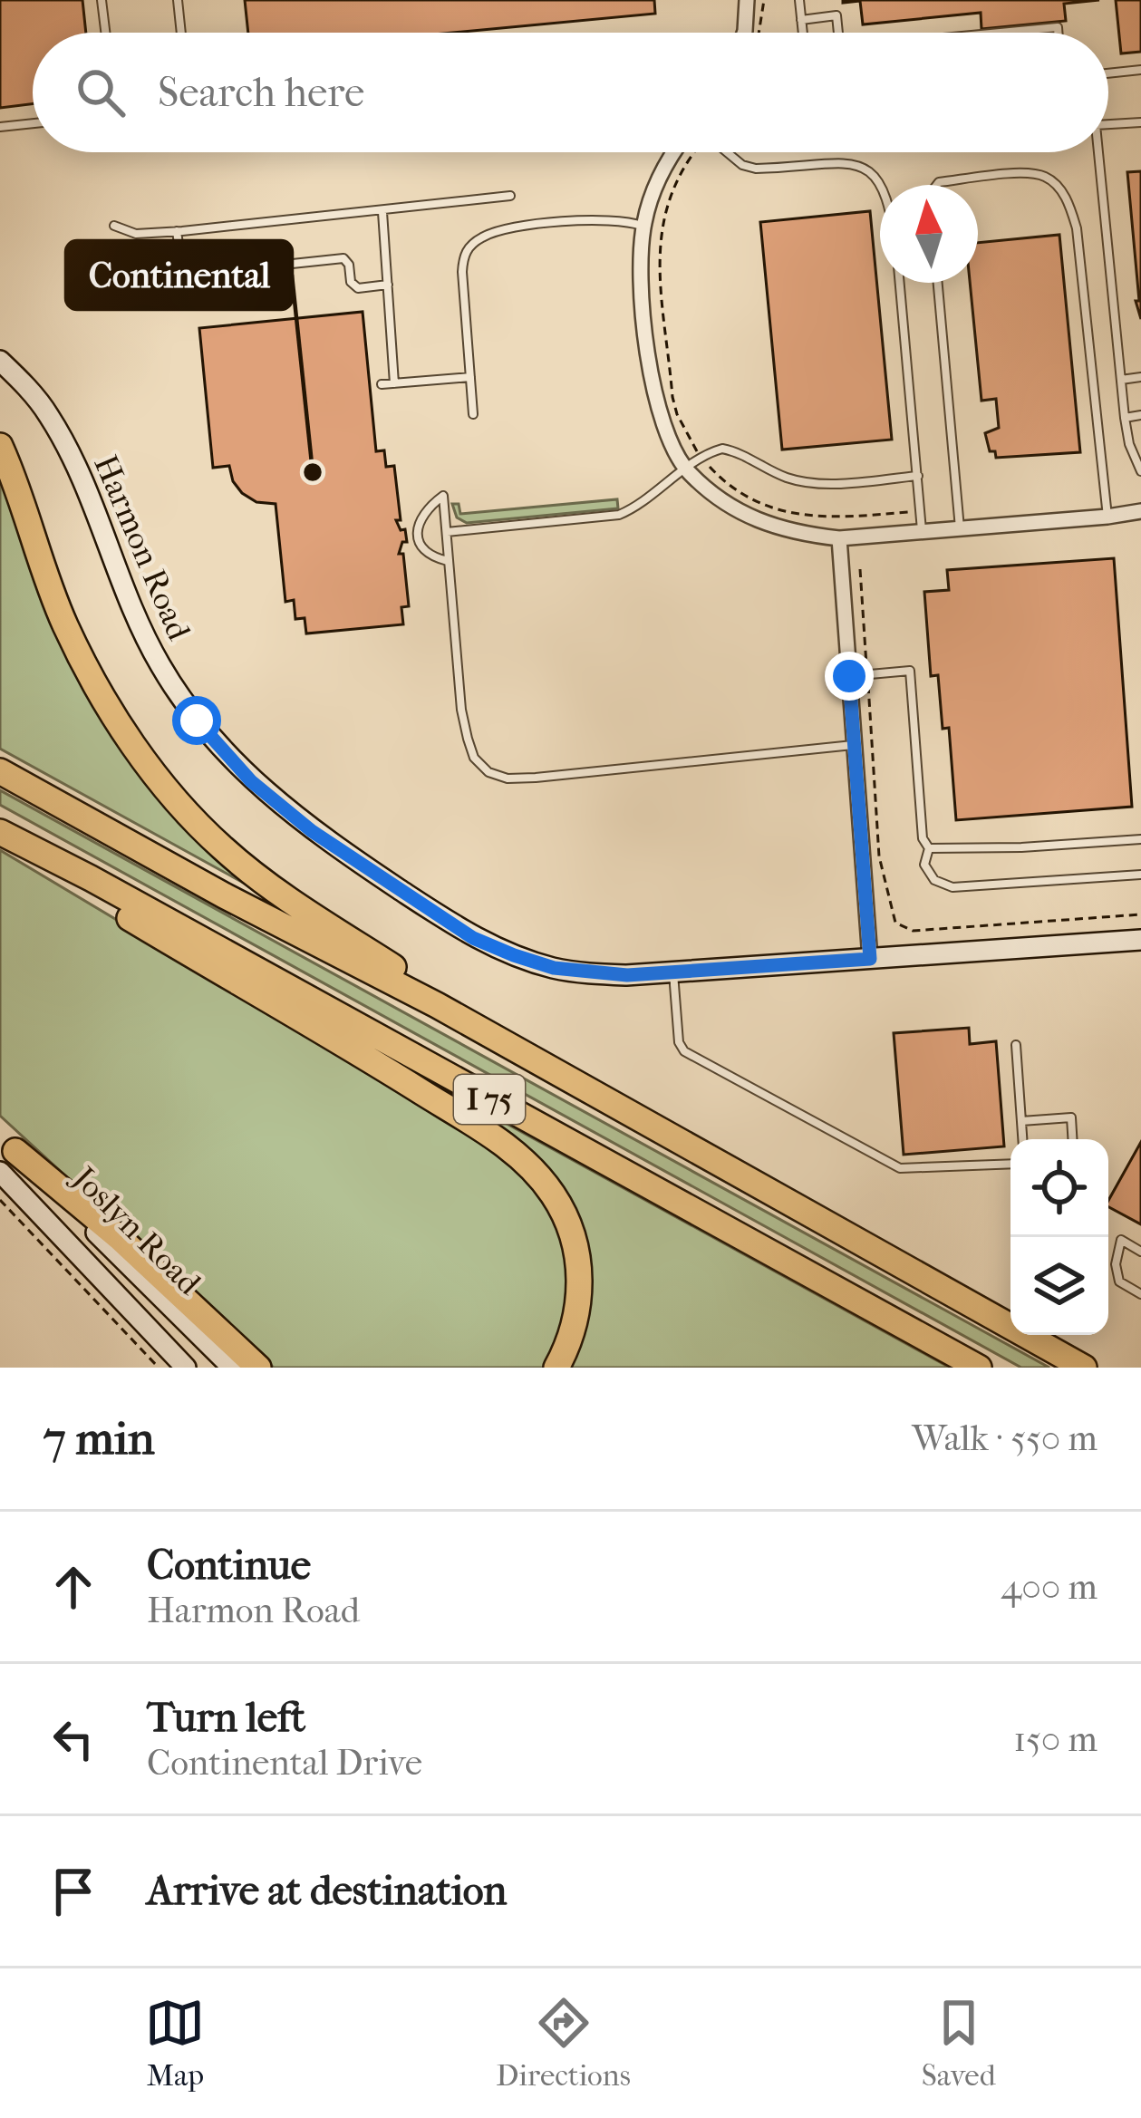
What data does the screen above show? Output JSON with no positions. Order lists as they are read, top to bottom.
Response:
{
  "streets": {
    "highway": ["I 75"],
    "street": ["Harmon Road", "Joslyn Road"]
  },
  "places": ["Continental"],
  "north": "top",
  "page": {
    "search": "Search here",
    "heading": ["7 min", "Walk · 550 m"],
    "list": [
      ["Continue", "Harmon Road", "400 m"],
      ["Turn left", "Continental Drive", "150 m"],
      "Arrive at destination"
    ],
    "nav": ["Map", "Directions", "Saved"]
  }
}
